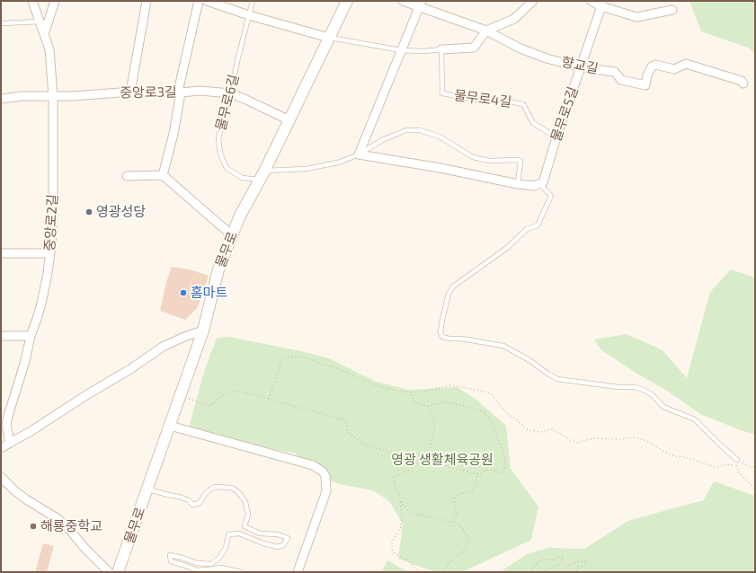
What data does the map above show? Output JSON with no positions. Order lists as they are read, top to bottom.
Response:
{
  "streets": {
    "main road": ["물무로"],
    "street": [
      "향교길",
      "중앙로3길",
      "물무로5길",
      "중앙로2길"
    ],
    "lane": ["물무로4길", "물무로6길"]
  },
  "crossings": [
    ["향교길", "물무로5길"],
    ["중앙로3길", "물무로6길"],
    ["중앙로3길", "중앙로2길"],
    ["중앙로3길", "물무로"],
    ["물무로4길", "물무로5길"],
    ["물무로6길", "물무로"]
  ],
  "parks": ["영광 생활체육공원"],
  "places": ["영광성당", "홈마트", "해룡중학교"]
}
